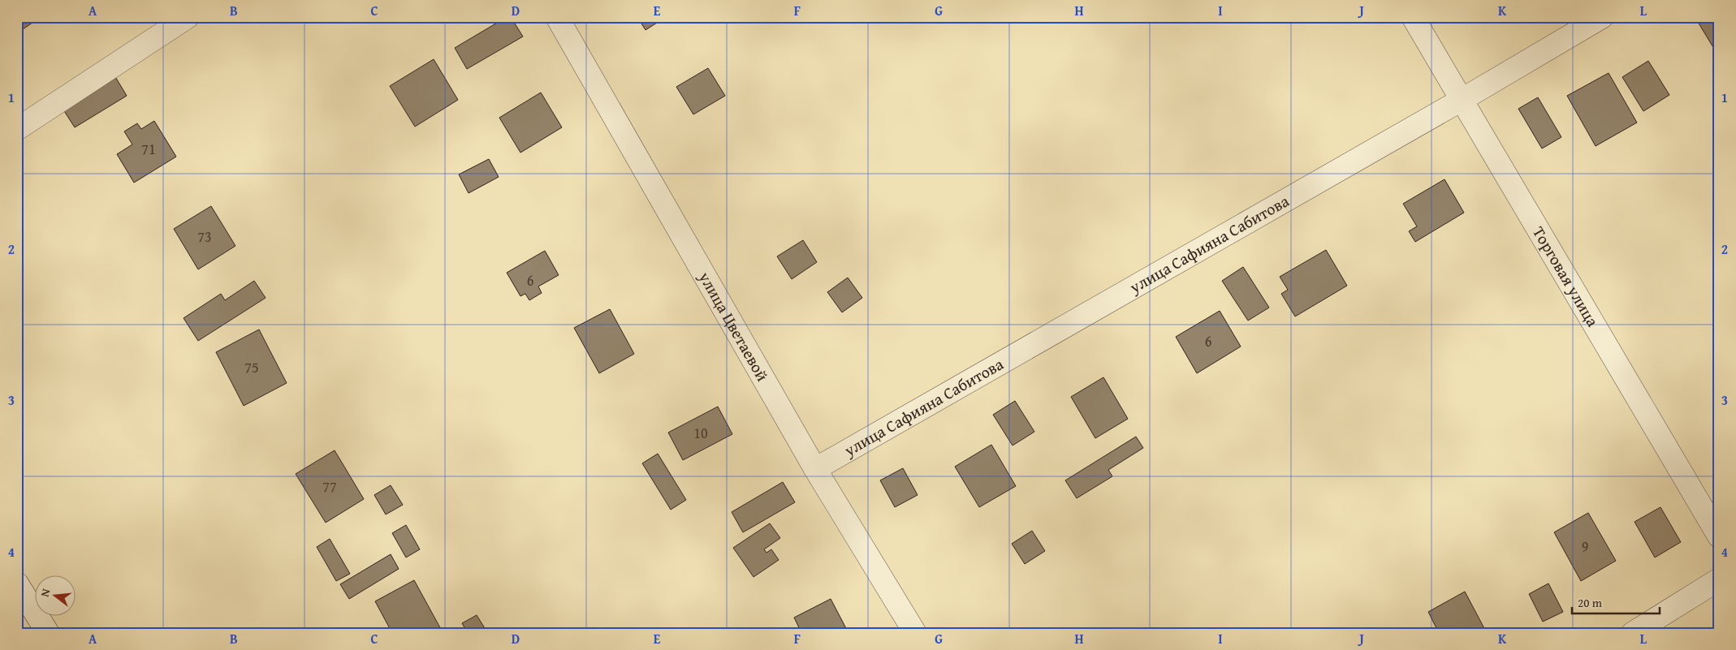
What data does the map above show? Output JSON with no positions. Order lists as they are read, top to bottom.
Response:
{
  "streets": {
    "street": ["улица Сафияна Сабитова", "Торговая улица", "улица Цветаевой"]
  },
  "crossings": [
    ["улица Сафияна Сабитова", "Торговая улица"],
    ["улица Сафияна Сабитова", "улица Цветаевой"]
  ],
  "house_numbers": [
    "71",
    "73",
    "6",
    "6",
    "75",
    "10",
    "77",
    "9"
  ],
  "scale_bar": "20 m",
  "north": "left",
  "grid": {
    "columns": [
      "A",
      "B",
      "C",
      "D",
      "E",
      "F",
      "G",
      "H",
      "I",
      "J",
      "K",
      "L"
    ],
    "rows": [
      "1",
      "2",
      "3",
      "4"
    ]
  }
}
